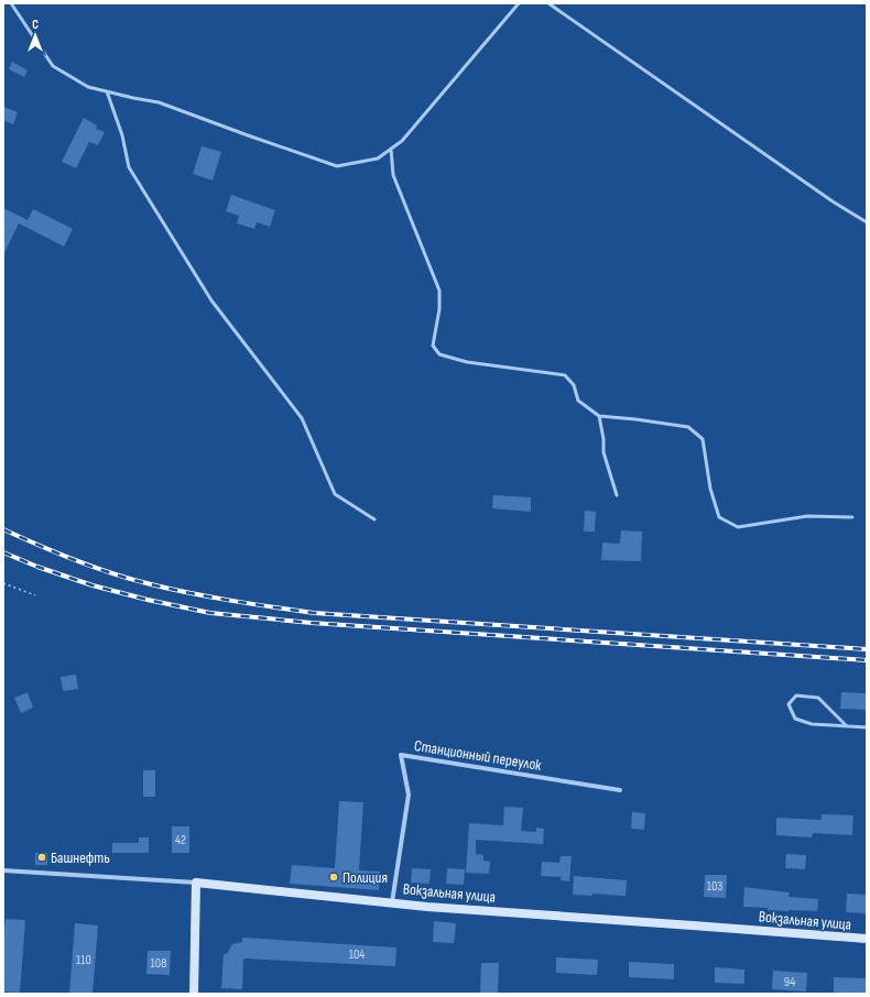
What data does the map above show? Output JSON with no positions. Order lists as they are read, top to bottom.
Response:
{
  "streets": {
    "street": ["Станционный переулок", "Вокзальная улица"]
  },
  "crossings": [
    ["Станционный переулок", "Вокзальная улица"]
  ],
  "places": ["Башнефть", "Полиция"],
  "house_numbers": [
    "42",
    "103",
    "104",
    "110",
    "108",
    "94"
  ],
  "north": "top"
}
